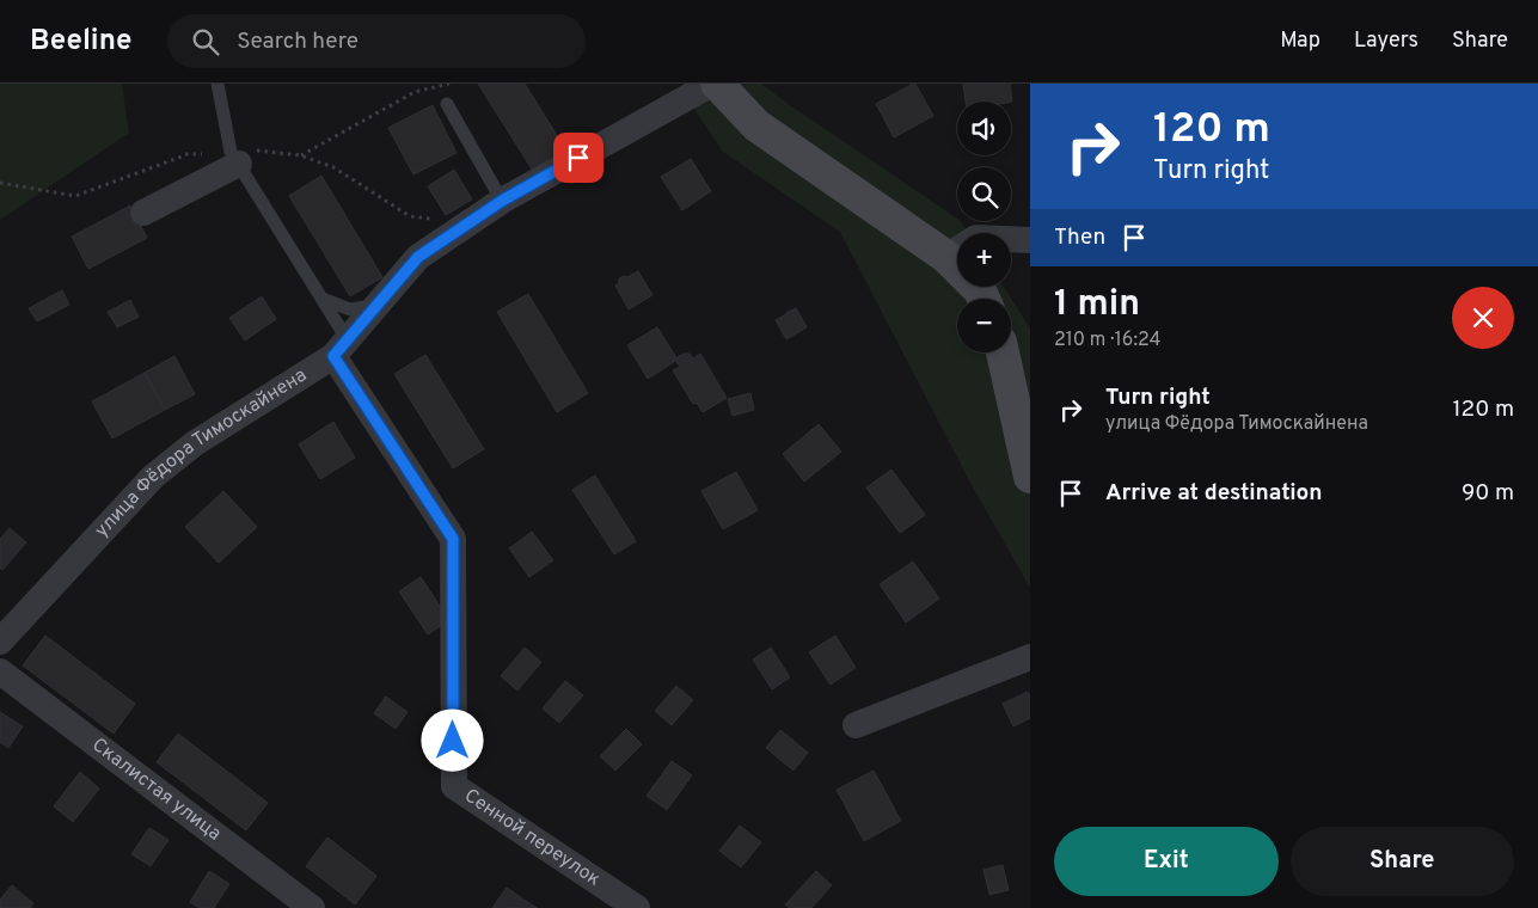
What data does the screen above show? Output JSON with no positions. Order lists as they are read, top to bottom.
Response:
{
  "streets": {
    "street": ["улица Фёдора Тимоскайнена", "Скалистая улица", "Сенной переулок"]
  },
  "crossings": [
    ["улица Фёдора Тимоскайнена", "Сенной переулок"]
  ],
  "page": {
    "header": "Beeline",
    "search": "Search here",
    "nav": ["Map", "Layers", "Share"],
    "turn": ["120 m", "Turn right"],
    "map_buttons": ["+", "−"],
    "then": "Then",
    "heading": ["1 min", "210 m · 16:24"],
    "list": [
      {
        "name": "Turn right",
        "note": "улица Фёдора Тимоскайнена",
        "value": "120 m"
      },
      {
        "name": "Arrive at destination",
        "value": "90 m"
      }
    ],
    "buttons": ["Exit", "Share"]
  }
}
